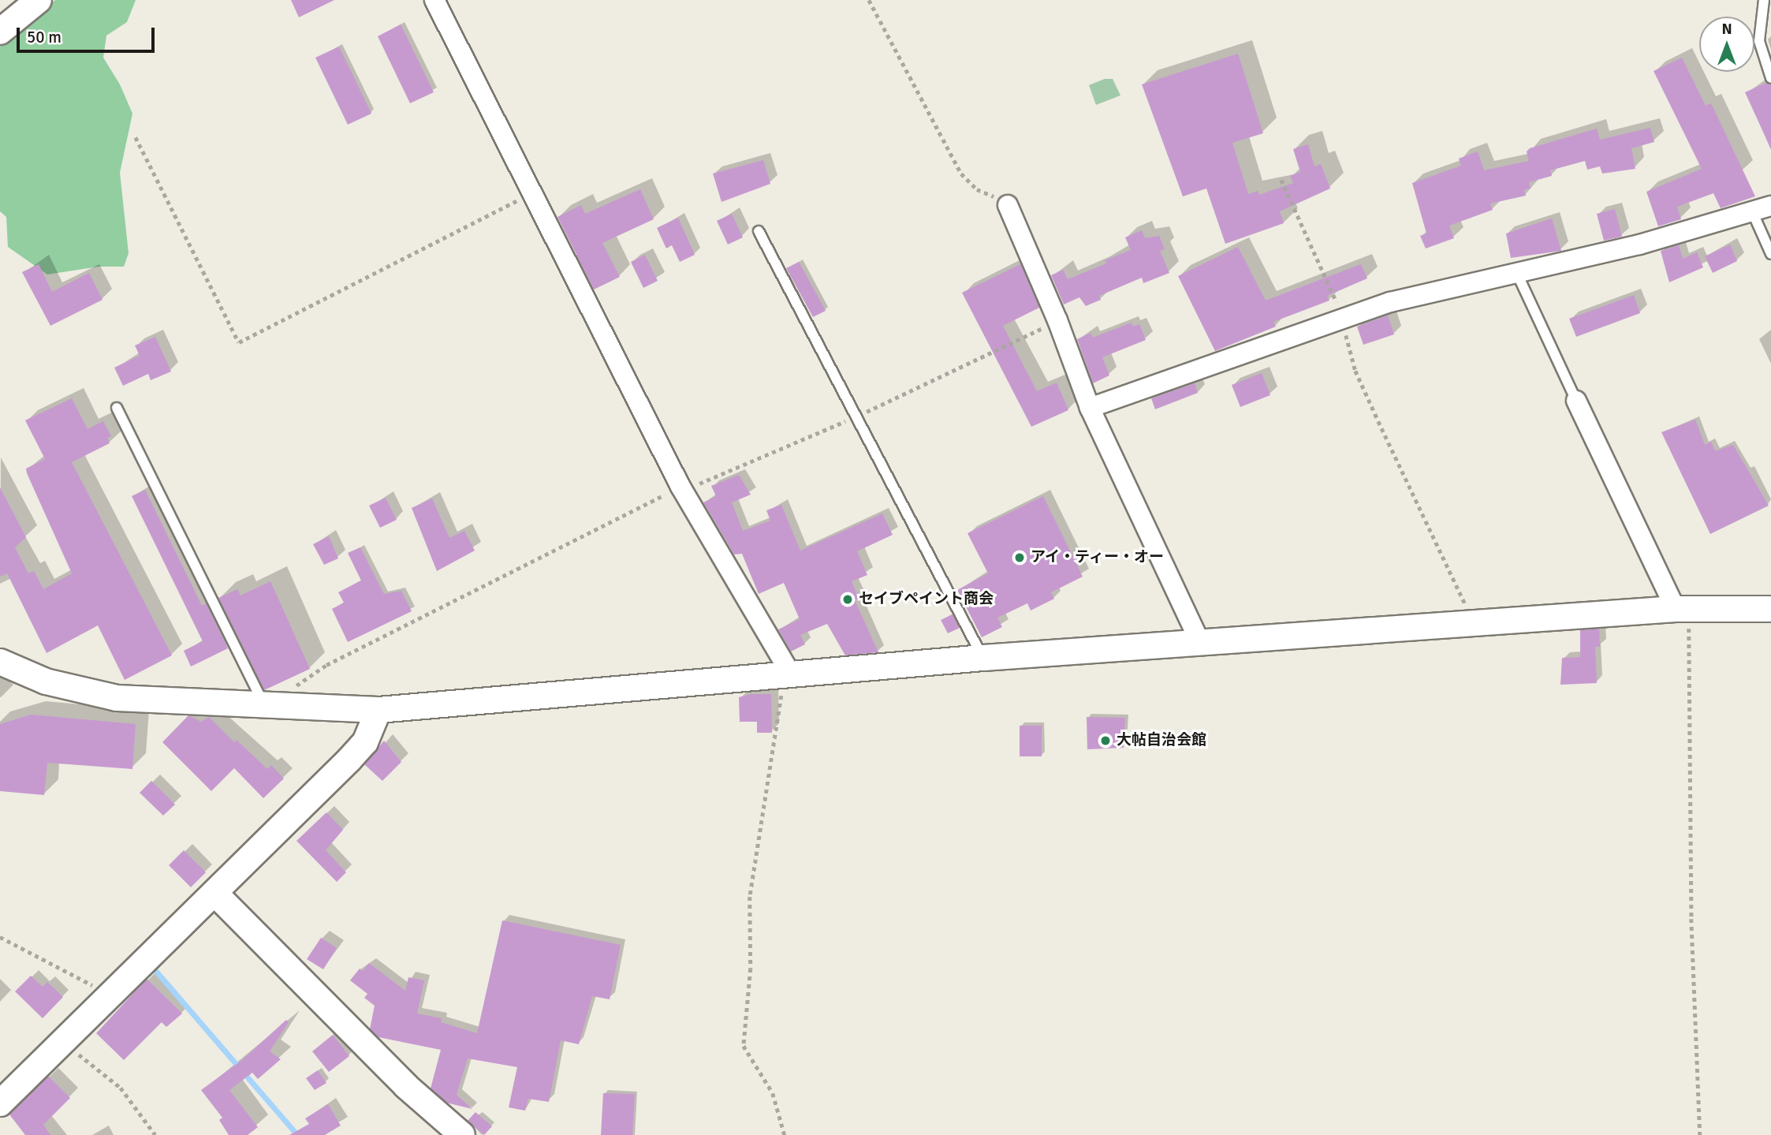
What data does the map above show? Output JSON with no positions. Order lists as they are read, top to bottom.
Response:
{
  "places": ["アイ・ティー・オー", "セイブペイント商会", "大帖自治会館"],
  "scale_bar": "50 m",
  "north": "top"
}
